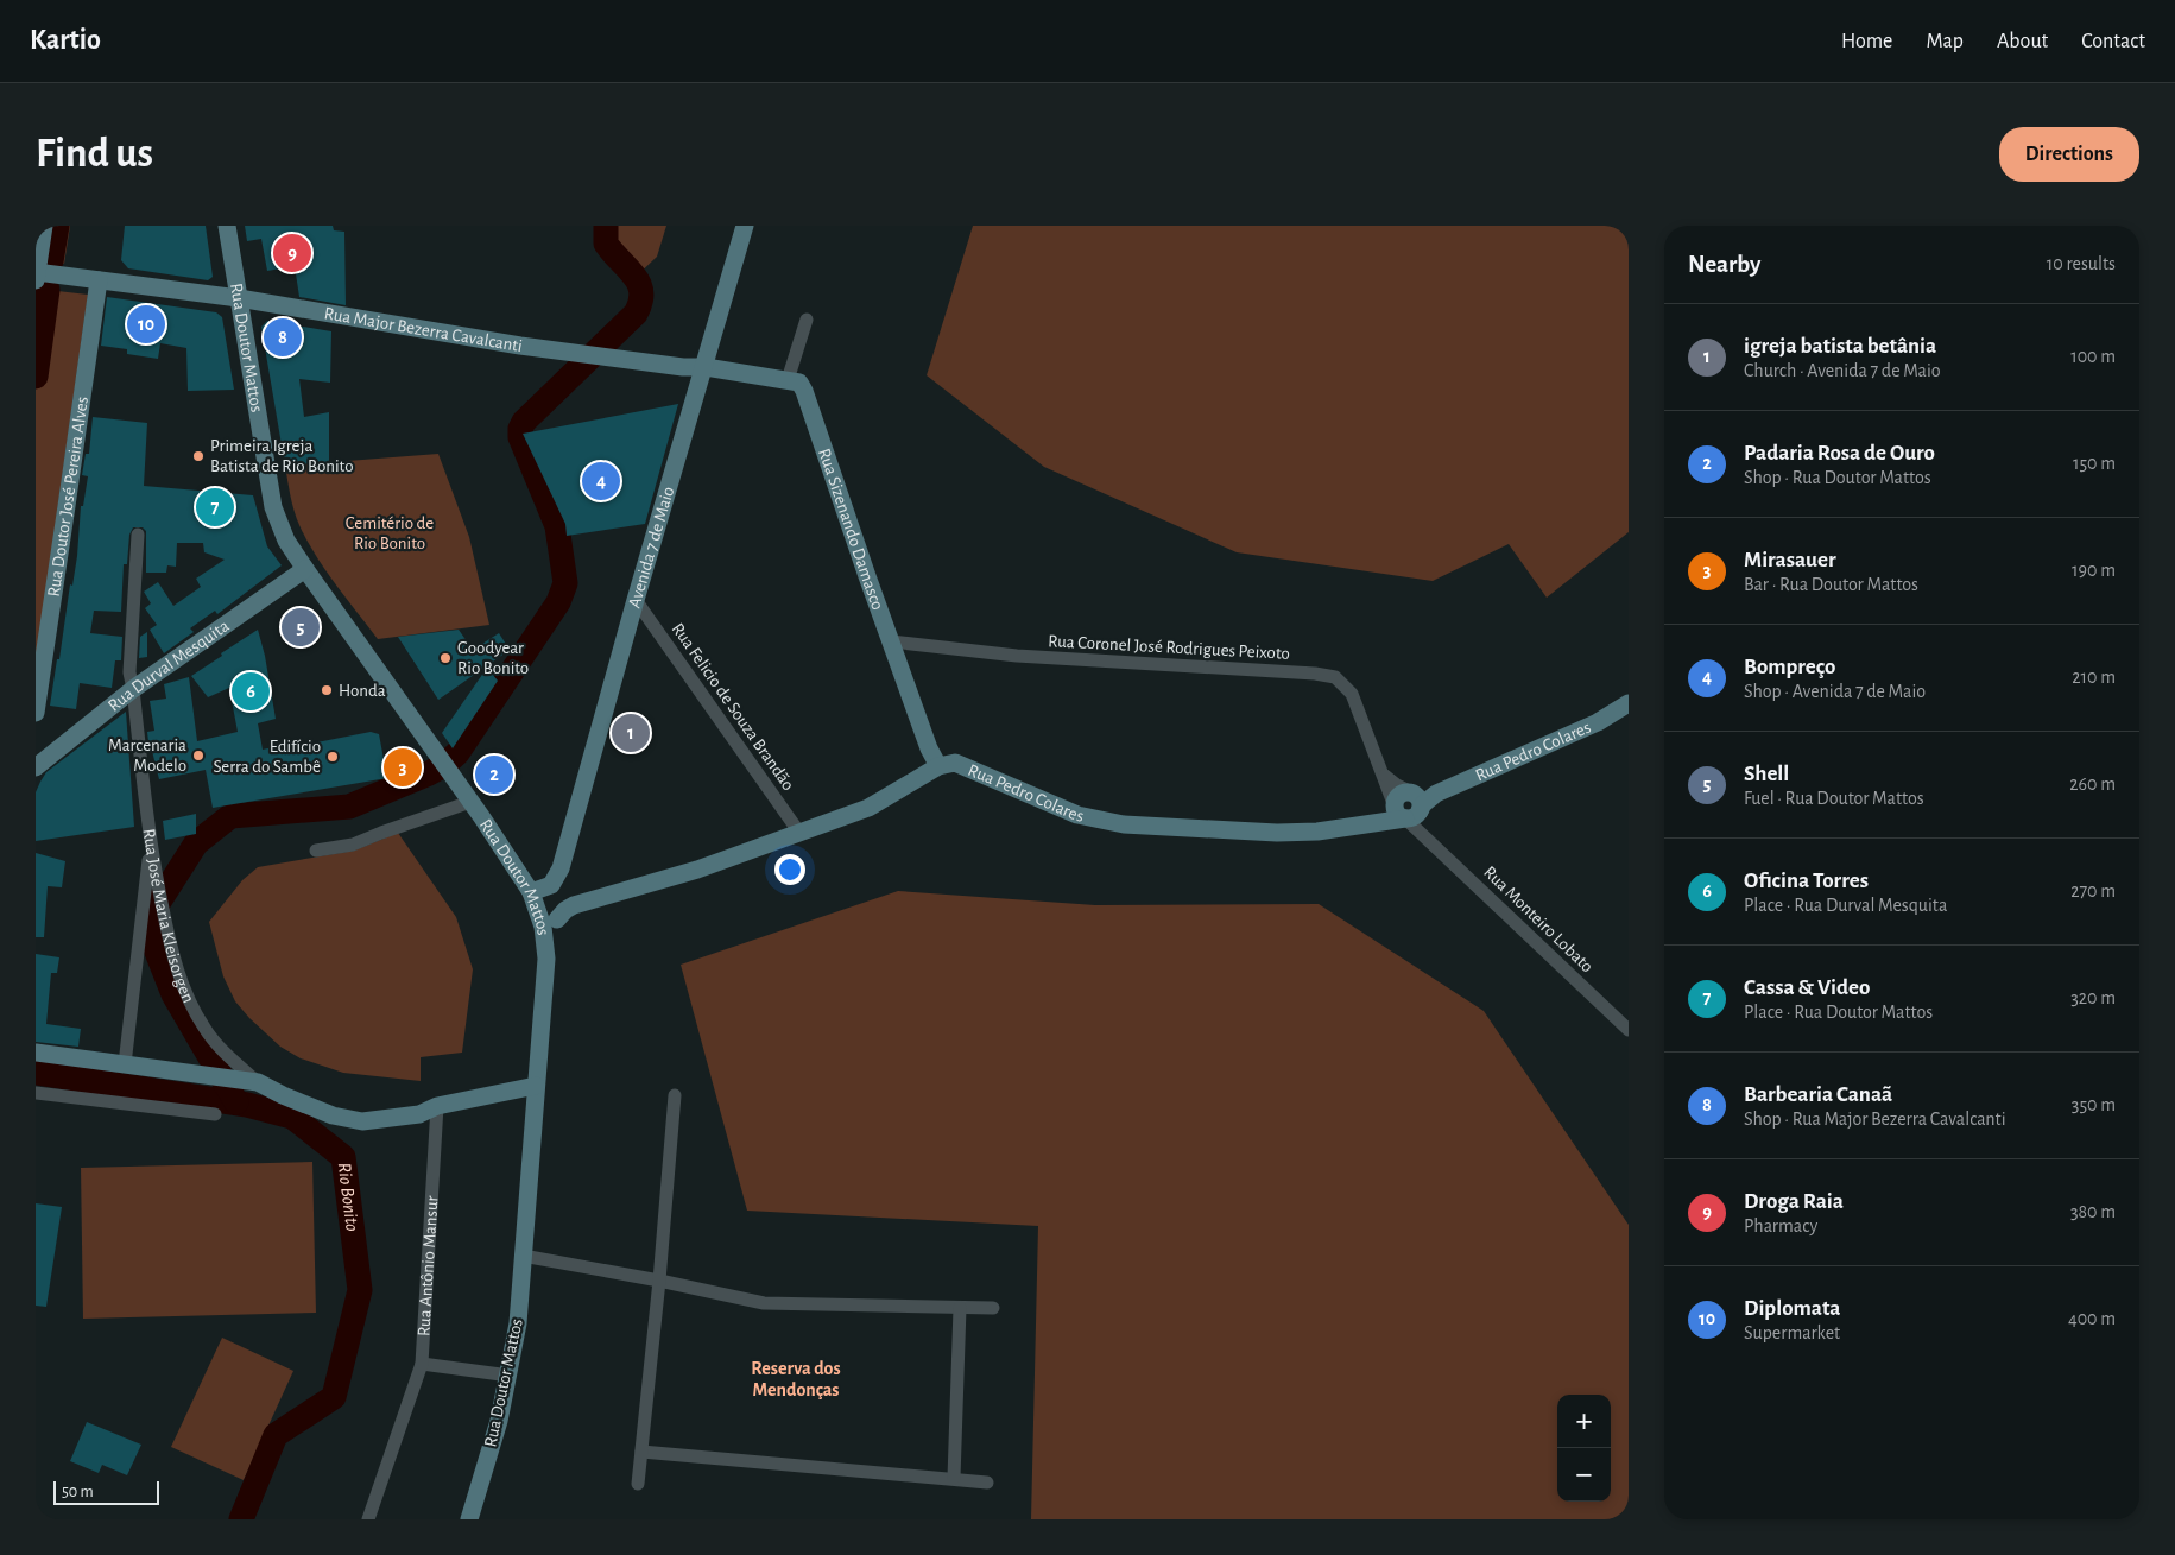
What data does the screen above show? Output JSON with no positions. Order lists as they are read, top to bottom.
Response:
{
  "streets": {
    "street": [
      "Rua Major Bezerra Cavalcanti",
      "Rua Doutor Mattos",
      "Rua Doutor José Pereira Alves",
      "Rua Sizenando Damasco",
      "Avenida 7 de Maio",
      "Rua Coronel José Rodrigues Peixoto",
      "Rua Durval Mesquita",
      "Rua Felicio de Souza Brandão",
      "Rua Pedro Colares",
      "Rua José Maria Kleisorgen",
      "Rua Monteiro Lobato",
      "Rua Antônio Mansur"
    ]
  },
  "crossings": [
    ["Rua Major Bezerra Cavalcanti", "Rua Doutor Mattos"],
    ["Rua Major Bezerra Cavalcanti", "Rua Doutor José Pereira Alves"],
    ["Rua Major Bezerra Cavalcanti", "Avenida 7 de Maio"],
    ["Rua Doutor Mattos", "Avenida 7 de Maio"],
    ["Rua Doutor Mattos", "Rua Durval Mesquita"],
    ["Rua Sizenando Damasco", "Rua Coronel José Rodrigues Peixoto"],
    ["Rua Sizenando Damasco", "Rua Pedro Colares"],
    ["Avenida 7 de Maio", "Rua Felicio de Souza Brandão"],
    ["Rua Coronel José Rodrigues Peixoto", "Rua Pedro Colares"],
    ["Rua Coronel José Rodrigues Peixoto", "Rua Monteiro Lobato"],
    ["Rua Durval Mesquita", "Rua José Maria Kleisorgen"],
    ["Rua Pedro Colares", "Rua Monteiro Lobato"],
    ["Rua José Maria Kleisorgen", "Rua Antônio Mansur"]
  ],
  "districts": ["Reserva dos Mendonças"],
  "water": ["Rio Bonito"],
  "parks": ["Cemitério de Rio Bonito"],
  "places": [
    "Primeira Igreja Batista de Rio Bonito",
    "Goodyear Rio Bonito",
    "Honda",
    "Marcenaria Modelo",
    "Edifício Serra do Sambê"
  ],
  "scale_bar": "50 m",
  "page": {
    "header": "Kartio",
    "nav": [
      "Home",
      "Map",
      "About",
      "Contact"
    ],
    "buttons": "Directions",
    "title": "Find us",
    "heading": ["Nearby", "10 results"],
    "pins": [
      "9",
      "10",
      "8",
      "4",
      "7",
      "5",
      "6",
      "1",
      "3",
      "2"
    ],
    "list": [
      {
        "mark": "1",
        "name": "igreja batista betânia",
        "note": "Church · Avenida 7 de Maio",
        "value": "100 m"
      },
      {
        "mark": "2",
        "name": "Padaria Rosa de Ouro",
        "note": "Shop · Rua Doutor Mattos",
        "value": "150 m"
      },
      {
        "mark": "3",
        "name": "Mirasauer",
        "note": "Bar · Rua Doutor Mattos",
        "value": "190 m"
      },
      {
        "mark": "4",
        "name": "Bompreço",
        "note": "Shop · Avenida 7 de Maio",
        "value": "210 m"
      },
      {
        "mark": "5",
        "name": "Shell",
        "note": "Fuel · Rua Doutor Mattos",
        "value": "260 m"
      },
      {
        "mark": "6",
        "name": "Oficina Torres",
        "note": "Place · Rua Durval Mesquita",
        "value": "270 m"
      },
      {
        "mark": "7",
        "name": "Cassa & Video",
        "note": "Place · Rua Doutor Mattos",
        "value": "320 m"
      },
      {
        "mark": "8",
        "name": "Barbearia Canaã",
        "note": "Shop · Rua Major Bezerra Cavalcanti",
        "value": "350 m"
      },
      {
        "mark": "9",
        "name": "Droga Raia",
        "note": "Pharmacy",
        "value": "380 m"
      },
      {
        "mark": "10",
        "name": "Diplomata",
        "note": "Supermarket",
        "value": "400 m"
      }
    ],
    "map_buttons": ["+", "−"],
    "scale": "50 m"
  }
}
